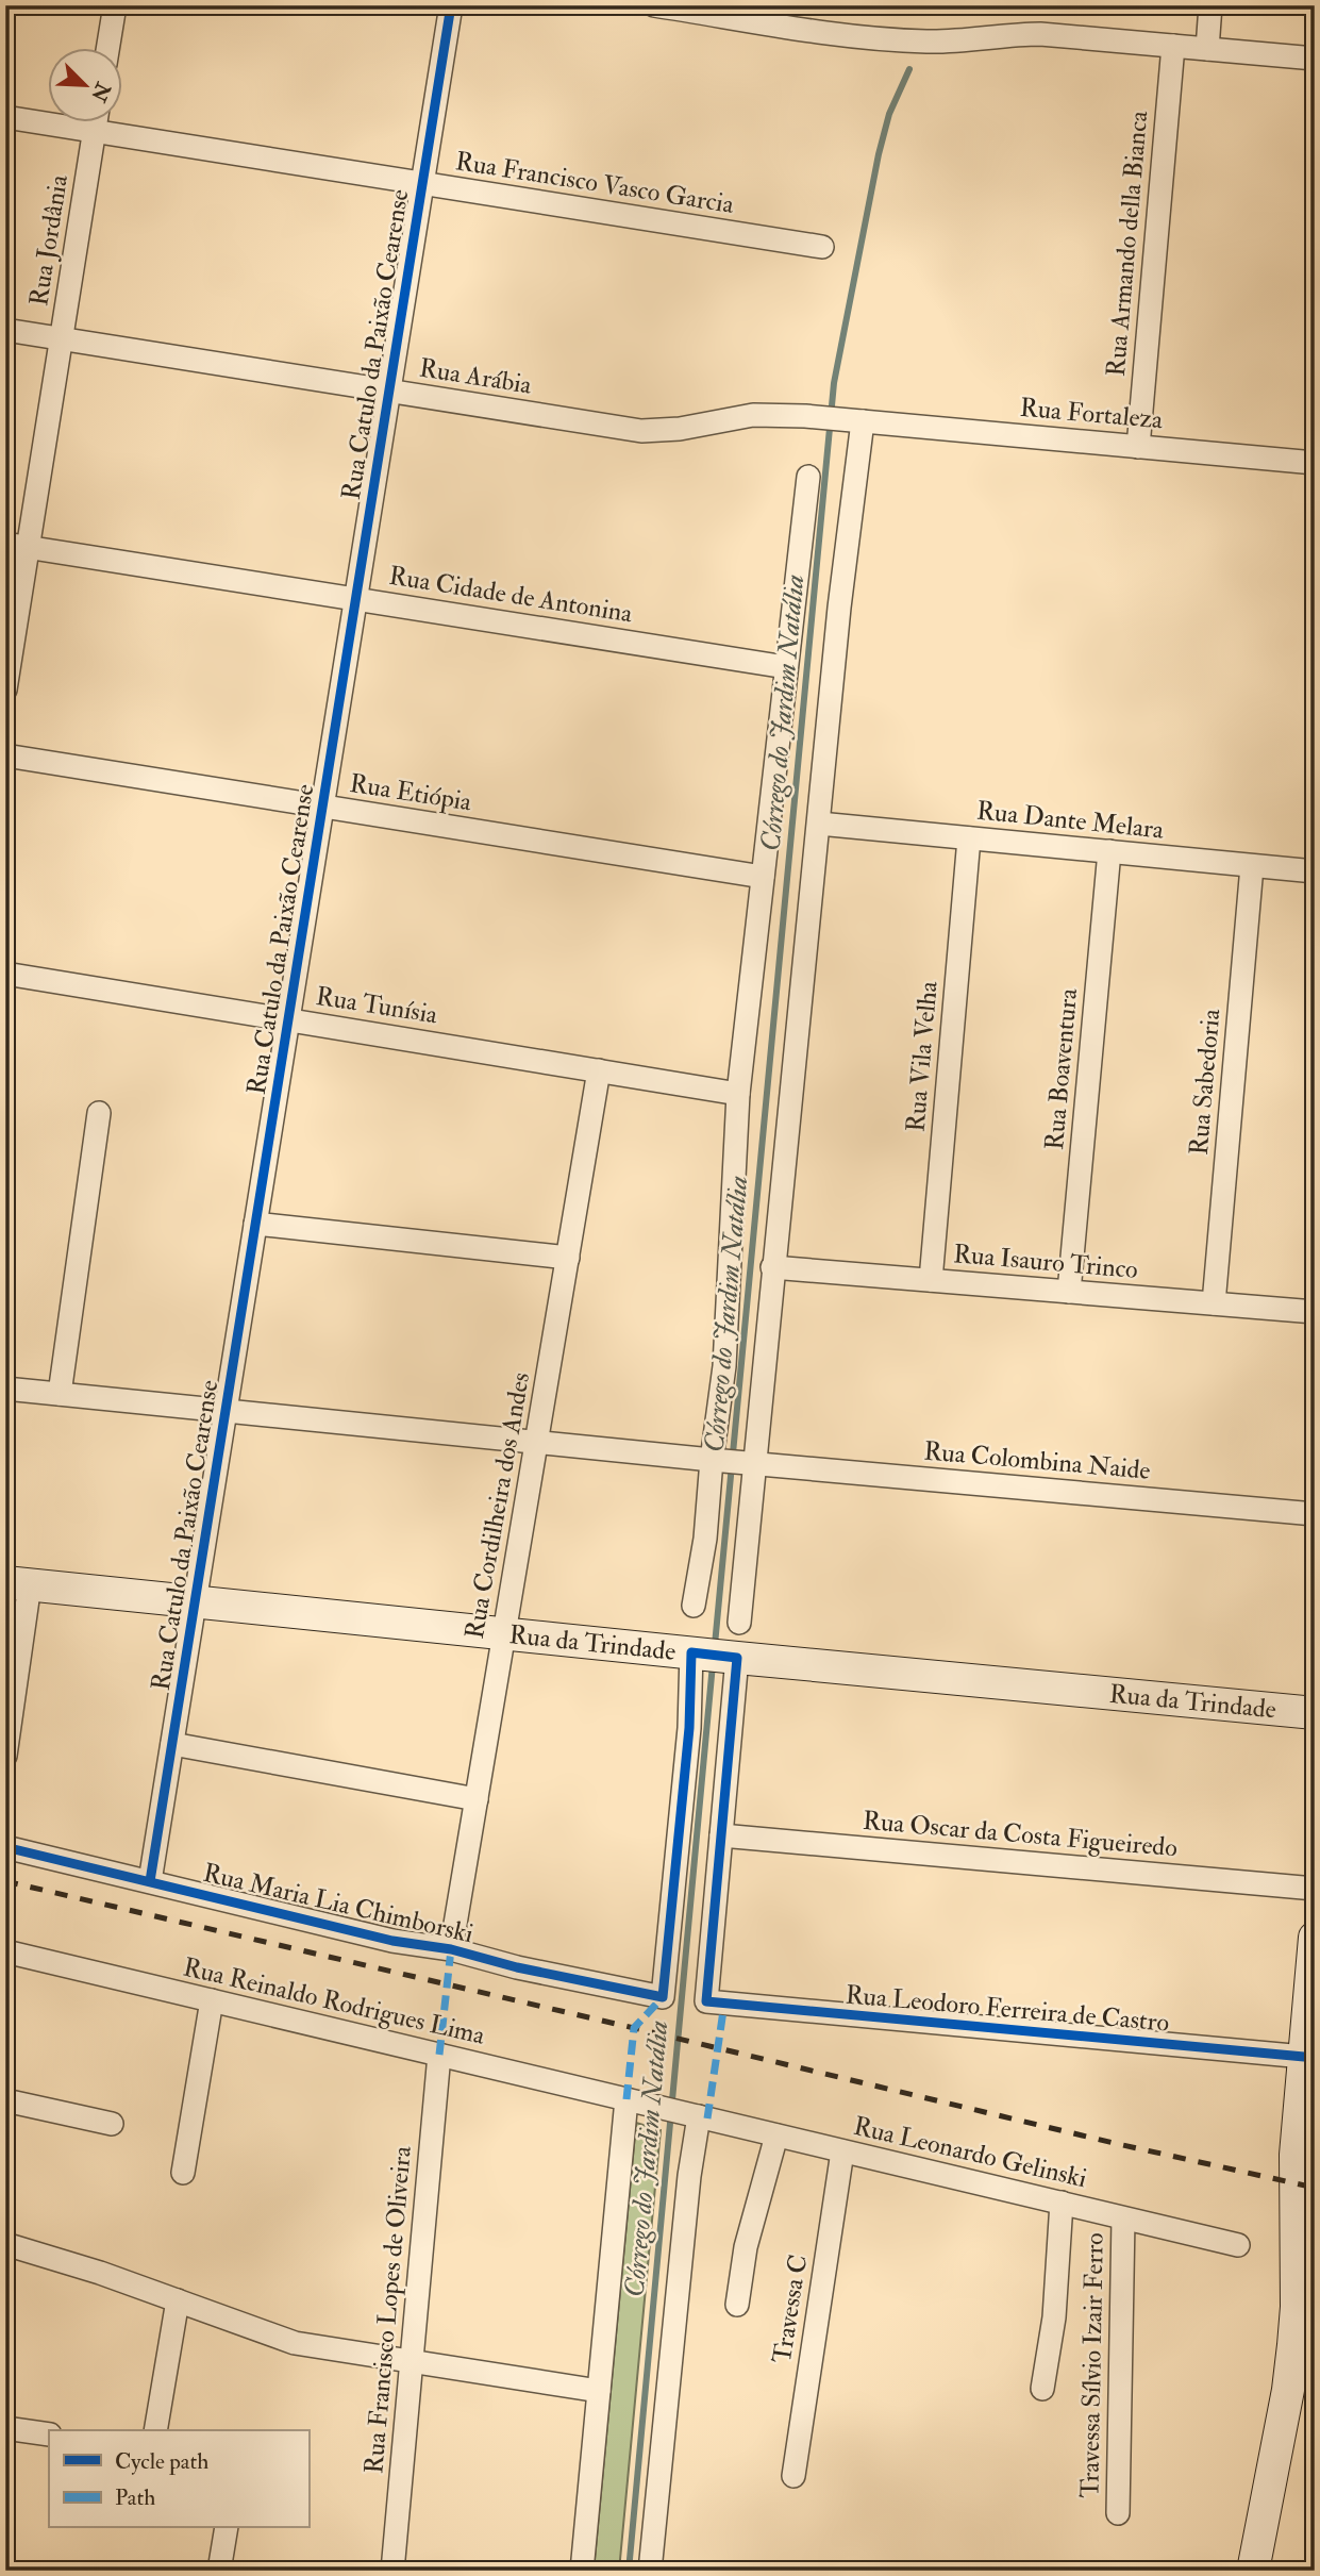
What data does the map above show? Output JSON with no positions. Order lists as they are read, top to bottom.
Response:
{
  "streets": {
    "main road": ["Rua da Trindade"],
    "street": [
      "Rua Francisco Vasco Garcia",
      "Rua Jordânia",
      "Rua Armando della Bianca",
      "Rua Catulo da Paixão Cearense",
      "Rua Arábia",
      "Rua Fortaleza",
      "Rua Cidade de Antonina",
      "Rua Etiópia",
      "Rua Dante Melara",
      "Rua Tunísia",
      "Rua Vila Velha",
      "Rua Boaventura",
      "Rua Sabedoria",
      "Rua Isauro Trinco",
      "Rua Colombina Naide",
      "Rua Cordilheira dos Andes",
      "Rua Oscar da Costa Figueiredo",
      "Rua Maria Lia Chimborski",
      "Rua Reinaldo Rodrigues Lima",
      "Rua Leodoro Ferreira de Castro",
      "Rua Leonardo Gelinski",
      "Travessa C",
      "Rua Francisco Lopes de Oliveira",
      "Travessa Sílvio Izair Ferro"
    ]
  },
  "crossings": [
    ["Rua Francisco Vasco Garcia", "Rua Jordânia"],
    ["Rua Francisco Vasco Garcia", "Rua Catulo da Paixão Cearense"],
    ["Rua Jordânia", "Rua Arábia"],
    ["Rua Jordânia", "Rua Cidade de Antonina"],
    ["Rua Armando della Bianca", "Rua Fortaleza"],
    ["Rua Catulo da Paixão Cearense", "Rua Arábia"],
    ["Rua Catulo da Paixão Cearense", "Rua Cidade de Antonina"],
    ["Rua Catulo da Paixão Cearense", "Rua Etiópia"],
    ["Rua Catulo da Paixão Cearense", "Rua Tunísia"],
    ["Rua Catulo da Paixão Cearense", "Rua Colombina Naide"],
    ["Rua Catulo da Paixão Cearense", "Rua da Trindade"],
    ["Rua Catulo da Paixão Cearense", "Rua Maria Lia Chimborski"],
    ["Rua Arábia", "Rua Fortaleza"],
    ["Rua Dante Melara", "Rua Vila Velha"],
    ["Rua Dante Melara", "Rua Boaventura"],
    ["Rua Dante Melara", "Rua Sabedoria"],
    ["Rua Tunísia", "Rua Cordilheira dos Andes"],
    ["Rua Vila Velha", "Rua Isauro Trinco"],
    ["Rua Boaventura", "Rua Isauro Trinco"],
    ["Rua Sabedoria", "Rua Isauro Trinco"],
    ["Rua Colombina Naide", "Rua Cordilheira dos Andes"],
    ["Rua Cordilheira dos Andes", "Rua da Trindade"],
    ["Rua Cordilheira dos Andes", "Rua Maria Lia Chimborski"],
    ["Rua da Trindade", "Rua Maria Lia Chimborski"],
    ["Rua Oscar da Costa Figueiredo", "Rua Leodoro Ferreira de Castro"],
    ["Rua Reinaldo Rodrigues Lima", "Rua Leonardo Gelinski"],
    ["Rua Reinaldo Rodrigues Lima", "Rua Francisco Lopes de Oliveira"],
    ["Rua Leonardo Gelinski", "Travessa C"],
    ["Rua Leonardo Gelinski", "Travessa Sílvio Izair Ferro"]
  ],
  "water": ["Córrego do Jardim Natália"],
  "legend": ["Cycle path", "Path"],
  "north": "bottom right"
}
